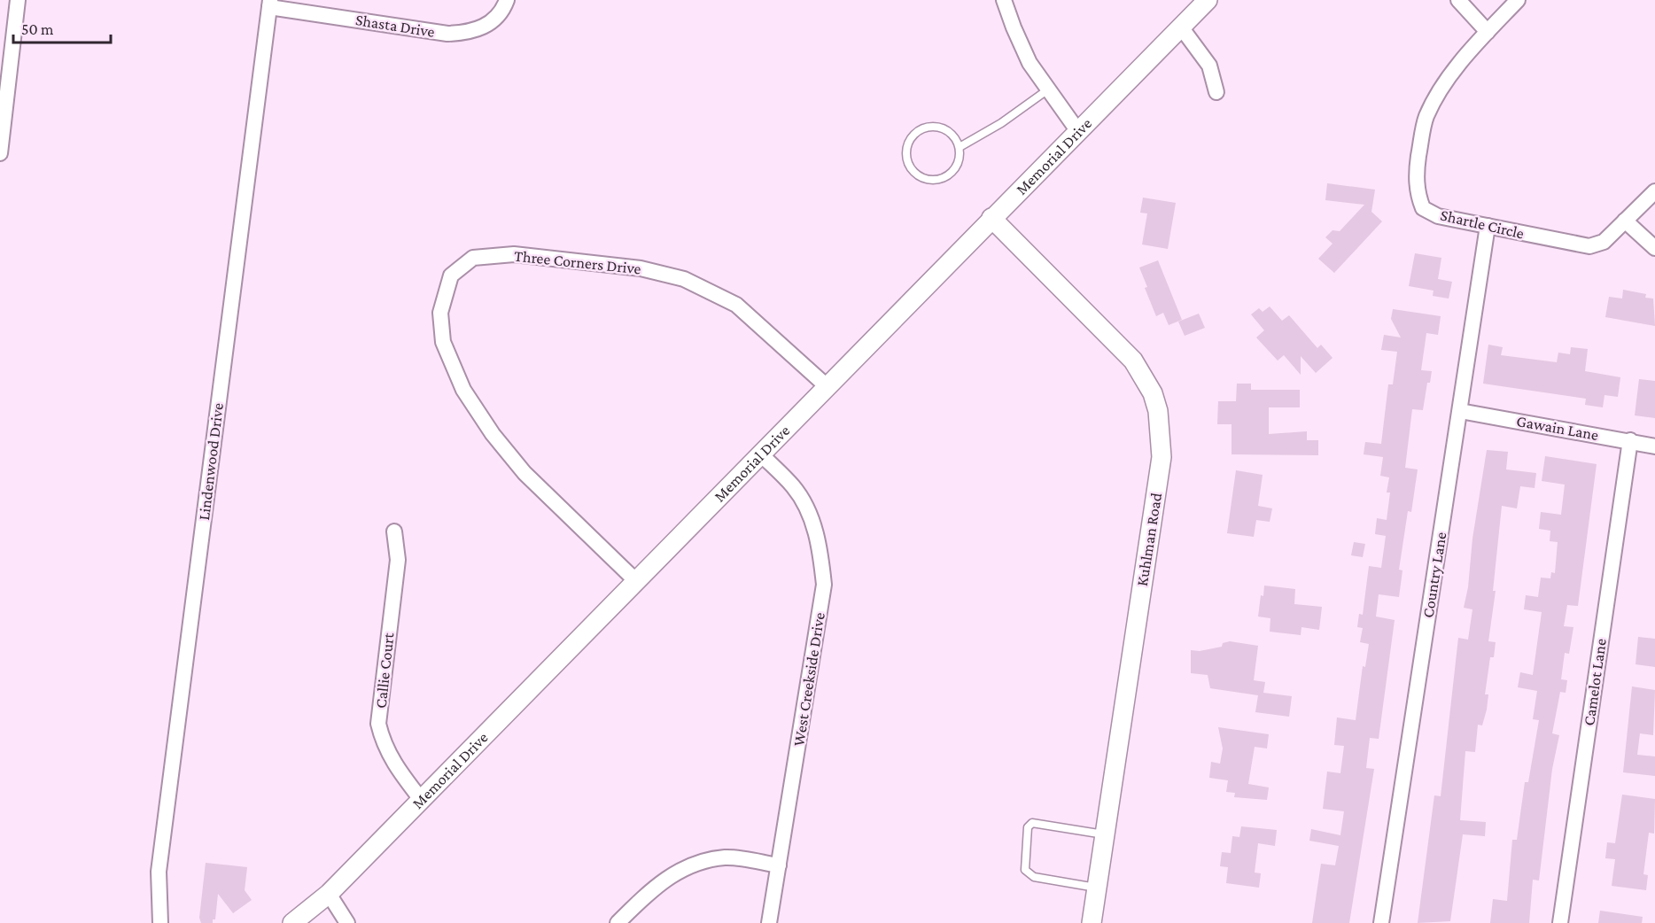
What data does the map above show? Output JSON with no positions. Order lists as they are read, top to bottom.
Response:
{
  "streets": {
    "street": [
      "Shasta Drive",
      "Memorial Drive",
      "Shartle Circle",
      "Three Corners Drive",
      "Gawain Lane",
      "Lindenwood Drive",
      "Kuhlman Road",
      "Country Lane",
      "Callie Court",
      "West Creekside Drive",
      "Camelot Lane"
    ]
  },
  "crossings": [
    ["Shasta Drive", "Lindenwood Drive"],
    ["Memorial Drive", "Three Corners Drive"],
    ["Memorial Drive", "Kuhlman Road"],
    ["Memorial Drive", "Callie Court"],
    ["Memorial Drive", "West Creekside Drive"],
    ["Shartle Circle", "Country Lane"],
    ["Gawain Lane", "Country Lane"],
    ["Gawain Lane", "Camelot Lane"]
  ],
  "scale_bar": "50 m"
}
